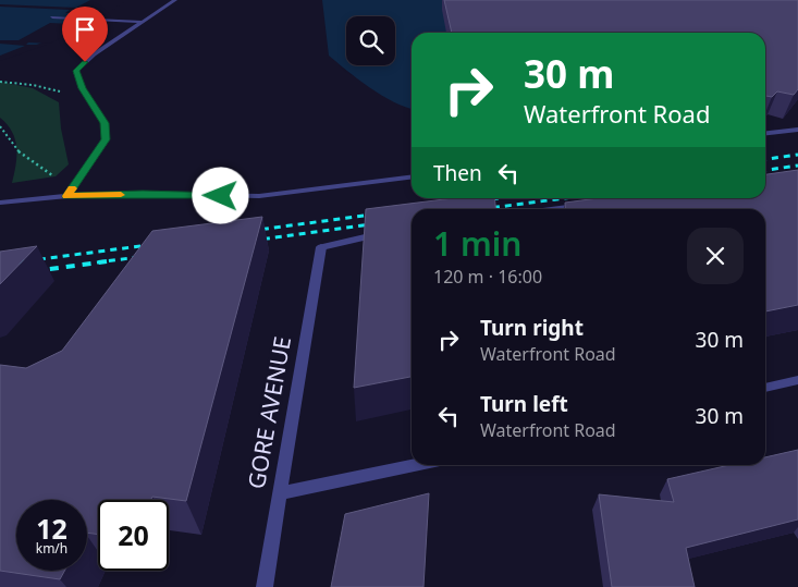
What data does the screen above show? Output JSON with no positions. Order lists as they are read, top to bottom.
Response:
{
  "streets": {
    "street": ["GORE AVENUE"]
  },
  "page": {
    "turn": ["30 m", "Waterfront Road"],
    "then": "Then",
    "heading": ["1 min", "120 m · 16:00"],
    "list": [
      {
        "name": "Turn right",
        "note": "Waterfront Road",
        "value": "30 m"
      },
      {
        "name": "Turn left",
        "note": "Waterfront Road",
        "value": "30 m"
      }
    ],
    "speed": "12 km/h",
    "limit": "20"
  }
}
